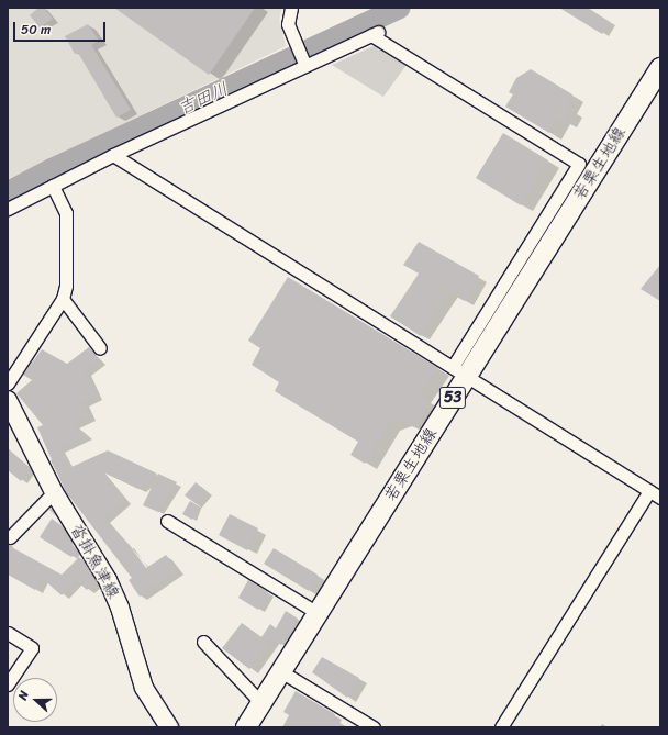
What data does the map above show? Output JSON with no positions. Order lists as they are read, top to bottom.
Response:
{
  "streets": {
    "main road": ["若栗生地線", "53", "沓掛魚津線"]
  },
  "water": ["吉田川"],
  "scale_bar": "50 m",
  "north": "left"
}
